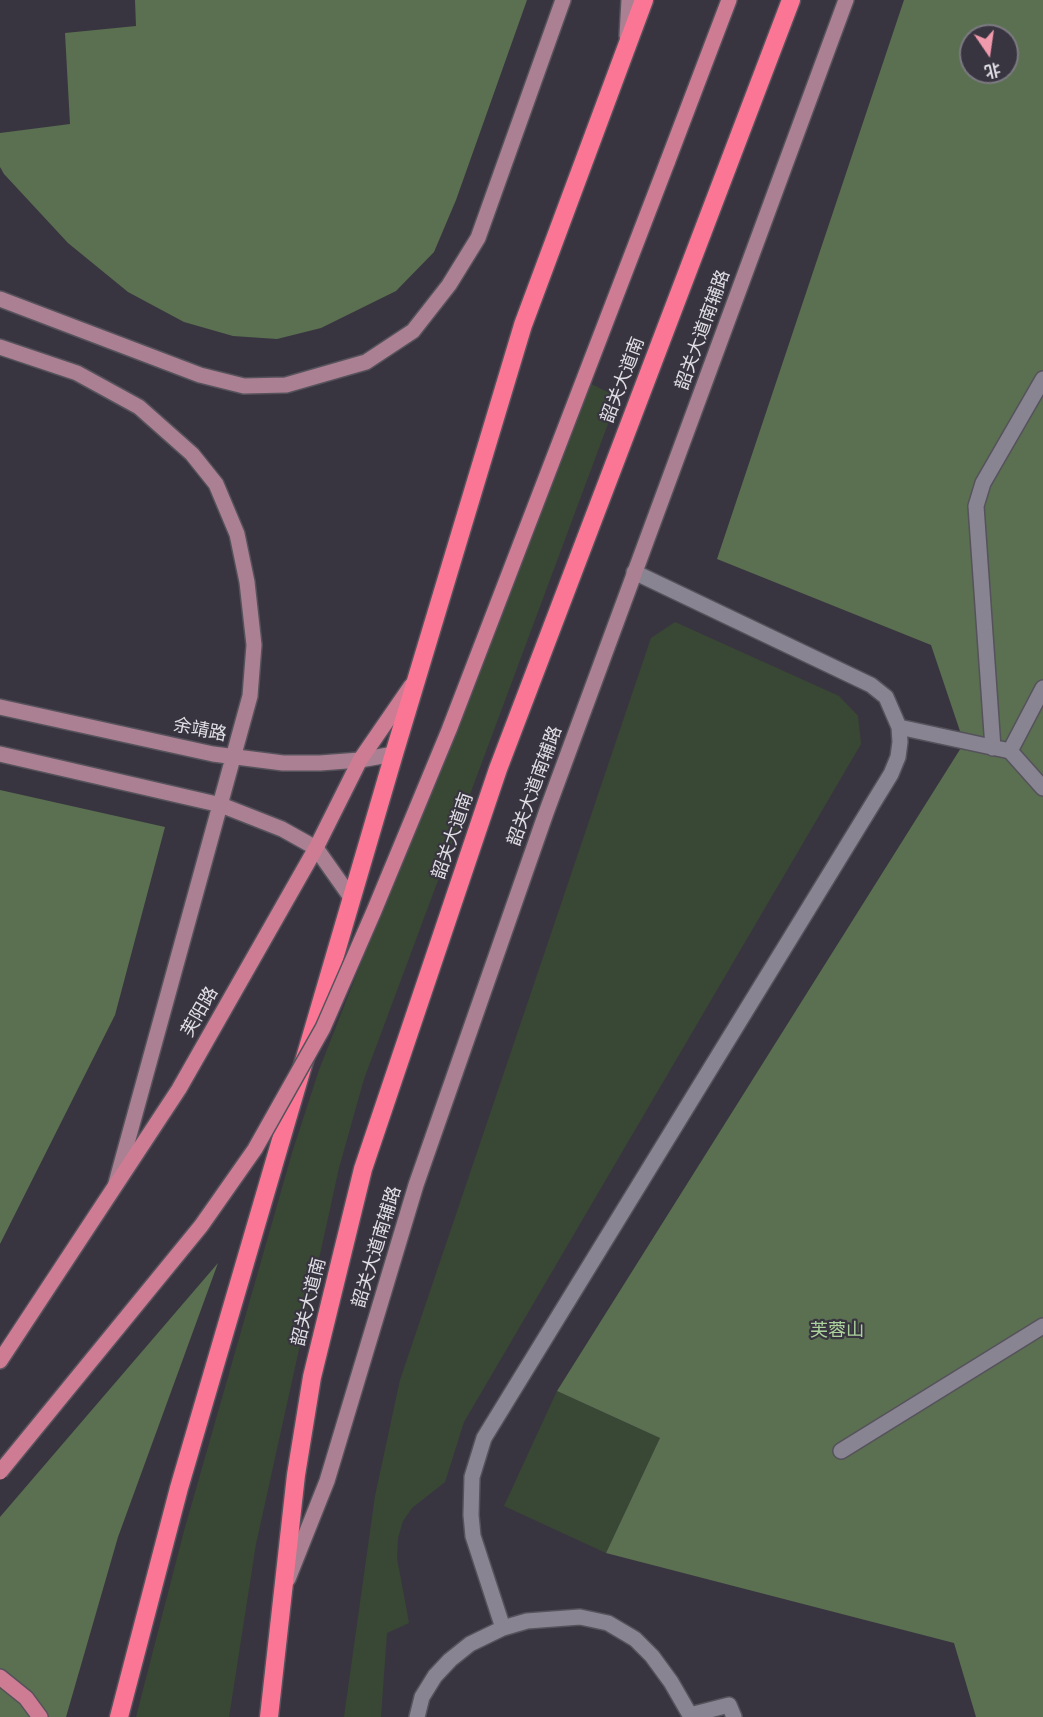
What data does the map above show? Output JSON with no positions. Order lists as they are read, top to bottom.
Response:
{
  "streets": {
    "highway": ["韶关大道南"],
    "main road": ["芙阳路"],
    "street": ["韶关大道南辅路", "余靖路"]
  },
  "crossings": [
    ["韶关大道南辅路", "韶关大道南"],
    ["余靖路", "芙阳路"]
  ],
  "parks": ["芙蓉山"],
  "north": "bottom"
}
